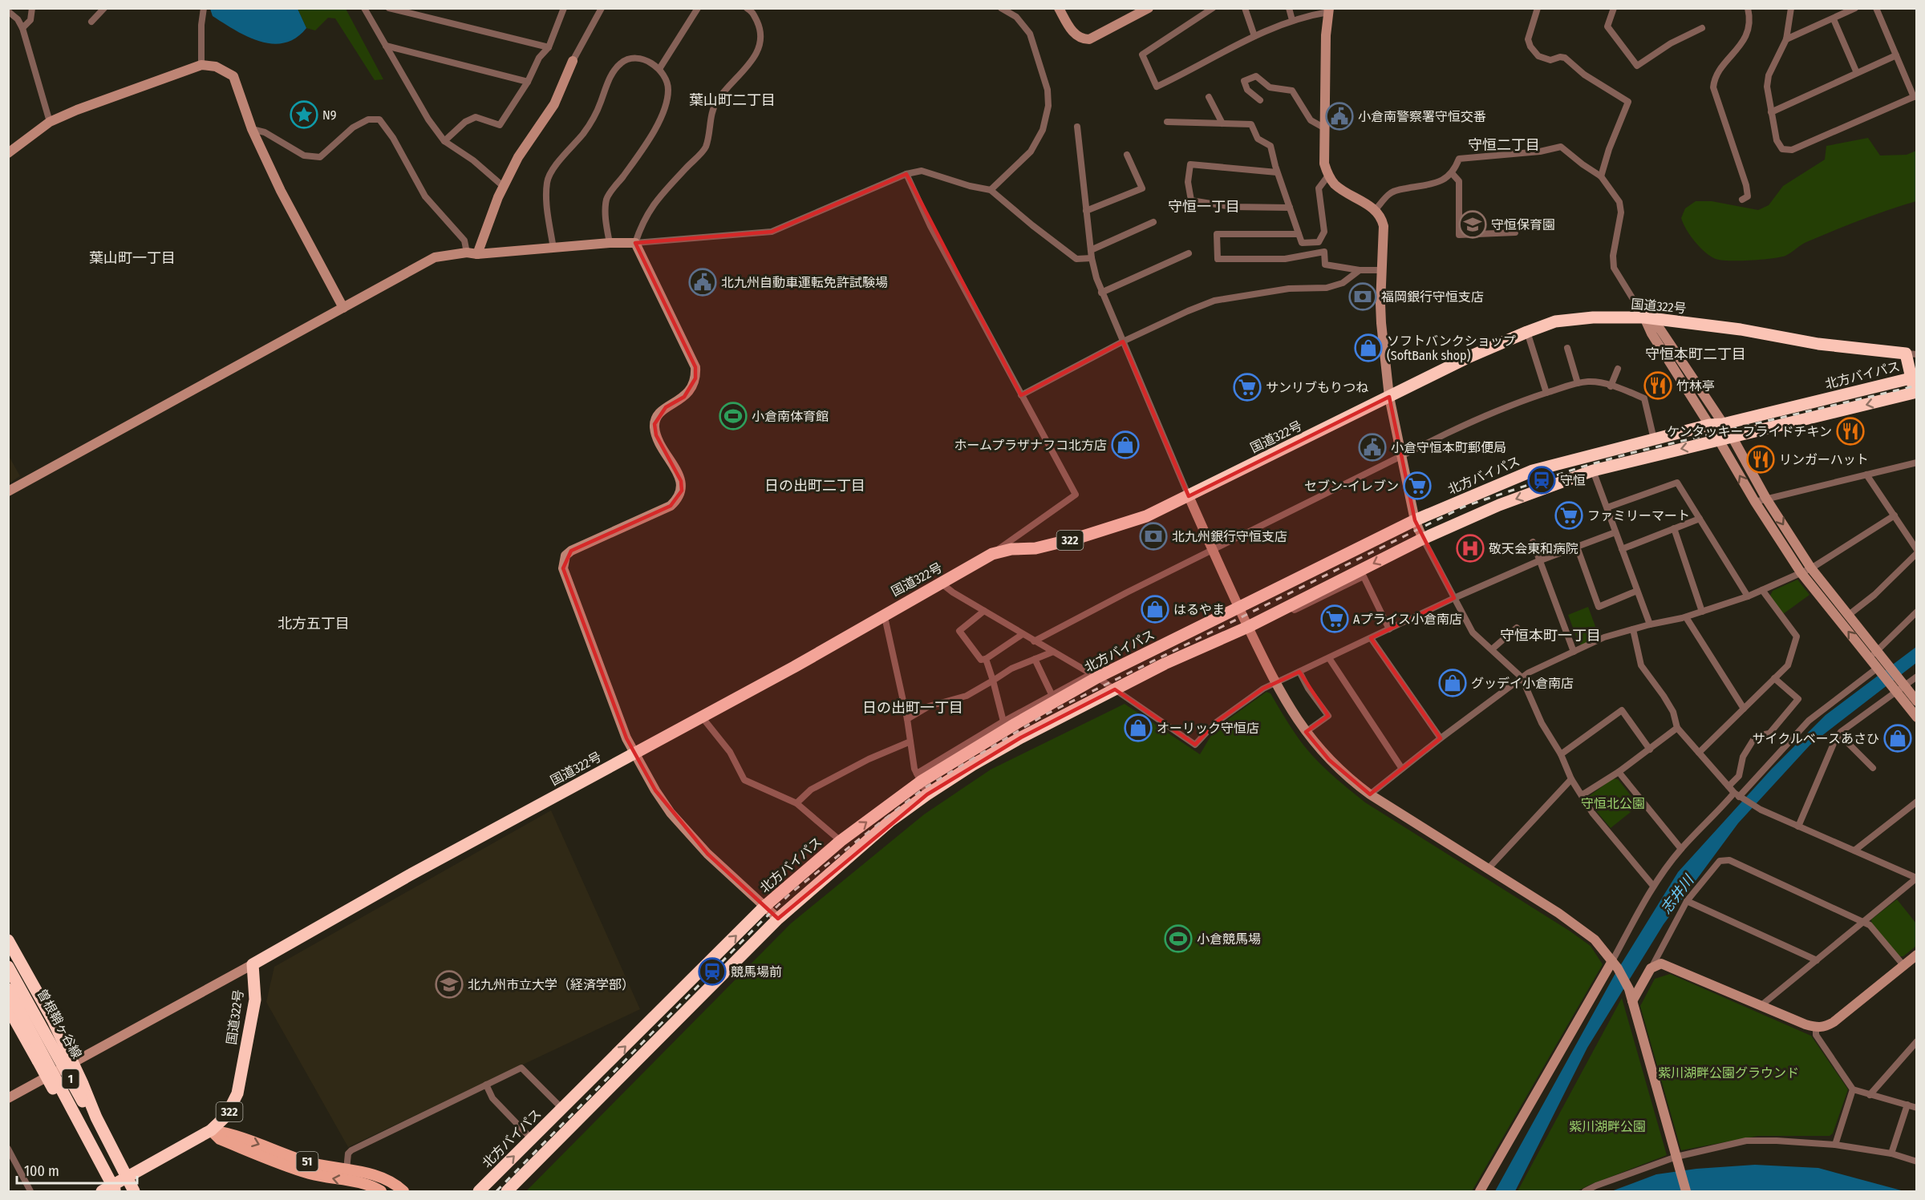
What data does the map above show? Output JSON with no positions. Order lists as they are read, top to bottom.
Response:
{
  "streets": {
    "highway": [
      "国道322号",
      "北方バイパス",
      "322",
      "1"
    ],
    "main road": ["曽根鞘ヶ谷線", "51"]
  },
  "crossings": [
    ["国道322号", "北方バイパス"],
    ["国道322号", "322"],
    ["国道322号", "曽根鞘ヶ谷線"],
    ["国道322号", "1"],
    ["国道322号", "51"]
  ],
  "districts": [
    "葉山町二丁目",
    "守恒二丁目",
    "守恒一丁目",
    "葉山町一丁目",
    "守恒本町二丁目",
    "日の出町二丁目",
    "北方五丁目",
    "守恒本町一丁目",
    "日の出町一丁目"
  ],
  "water": ["志井川"],
  "parks": ["守恒北公園", "紫川湖畔公園グラウンド", "紫川湖畔公園"],
  "places": {
    "place": ["N9"],
    "public building": ["小倉南警察署守恒交番", "北九州自動車運転免許試験場", "小倉守恒本町郵便局"],
    "school or university": ["守恒保育園", "北九州市立大学（経済学部）"],
    "bank": ["福岡銀行守恒支店", "北九州銀行守恒支店"],
    "shop": [
      "ソフトバンクショップ (SoftBank shop)",
      "ホームプラザナフコ北方店",
      "はるやま",
      "グッデイ小倉南店",
      "オーリック守恒店",
      "サイクルベースあさひ"
    ],
    "restaurant": ["竹林亭", "ケンタッキーフライドチキン", "リンガーハット"],
    "supermarket": [
      "サンリブもりつね",
      "セブン-イレブン",
      "ファミリーマート",
      "Aプライス小倉南店"
    ],
    "sports": ["小倉南体育館", "小倉競馬場"],
    "station": ["守恒", "競馬場前"],
    "hospital": ["敬天会東和病院"]
  },
  "scale_bar": "100 m"
}
